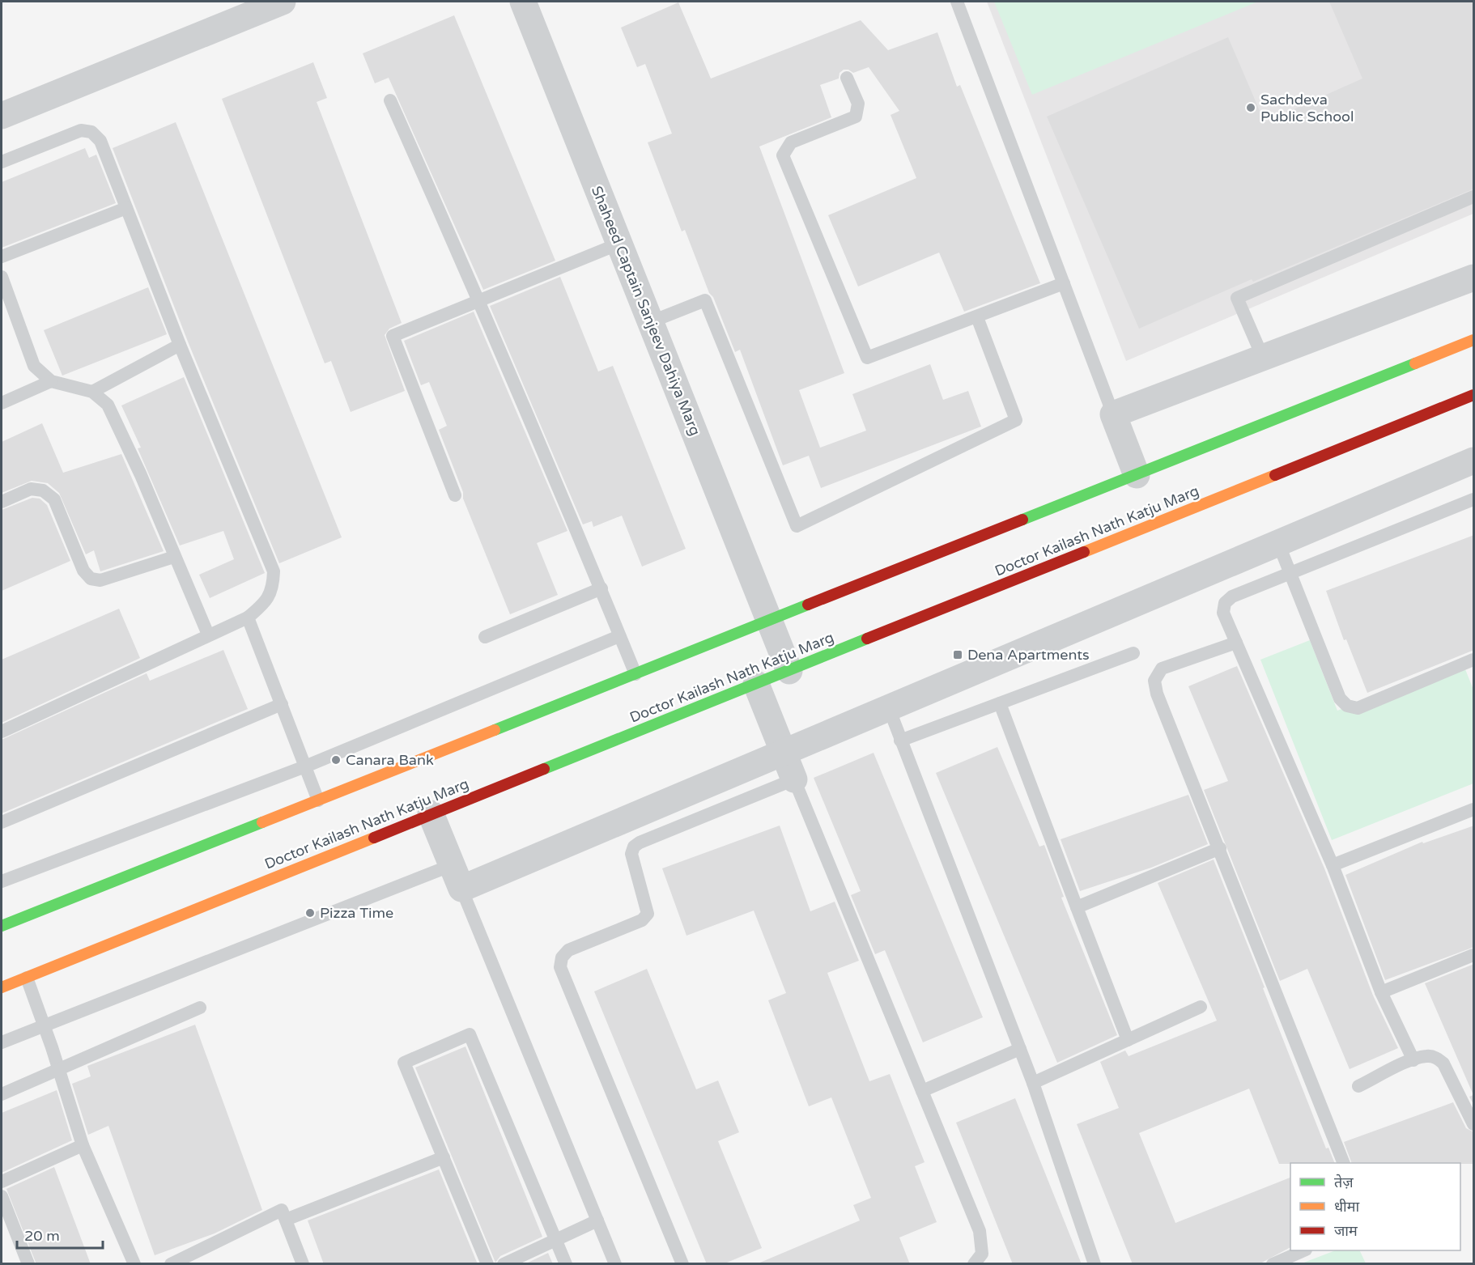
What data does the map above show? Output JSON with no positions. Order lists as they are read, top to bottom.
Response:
{
  "streets": {
    "main road": ["Doctor Kailash Nath Katju Marg"],
    "street": ["Shaheed Captain Sanjeev Dahiya Marg"]
  },
  "crossings": [
    ["Shaheed Captain Sanjeev Dahiya Marg", "Doctor Kailash Nath Katju Marg"]
  ],
  "places": {
    "other": ["Sachdeva Public School", "Canara Bank", "Pizza Time"],
    "transit": ["Dena Apartments"]
  },
  "legend": ["तेज़", "धीमा", "जाम"],
  "scale_bar": "20 m"
}
